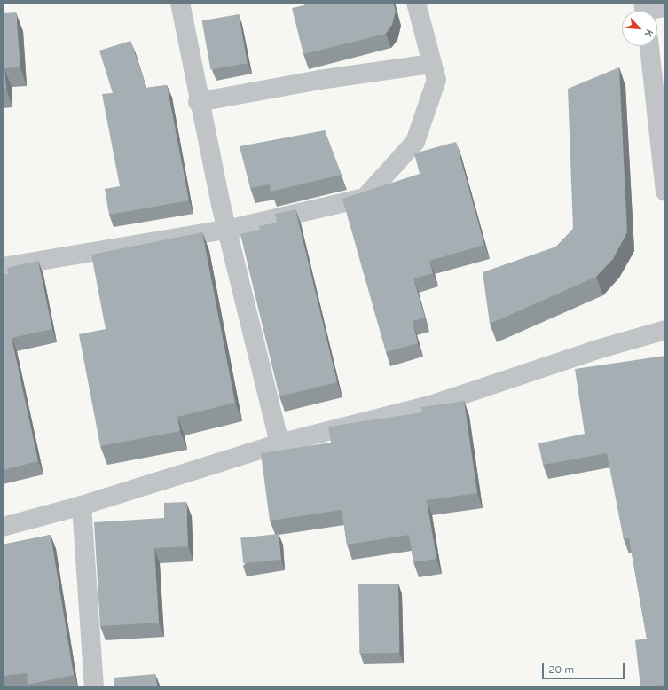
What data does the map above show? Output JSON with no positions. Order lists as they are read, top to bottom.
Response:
{
  "scale_bar": "20 m",
  "north": "bottom right"
}
